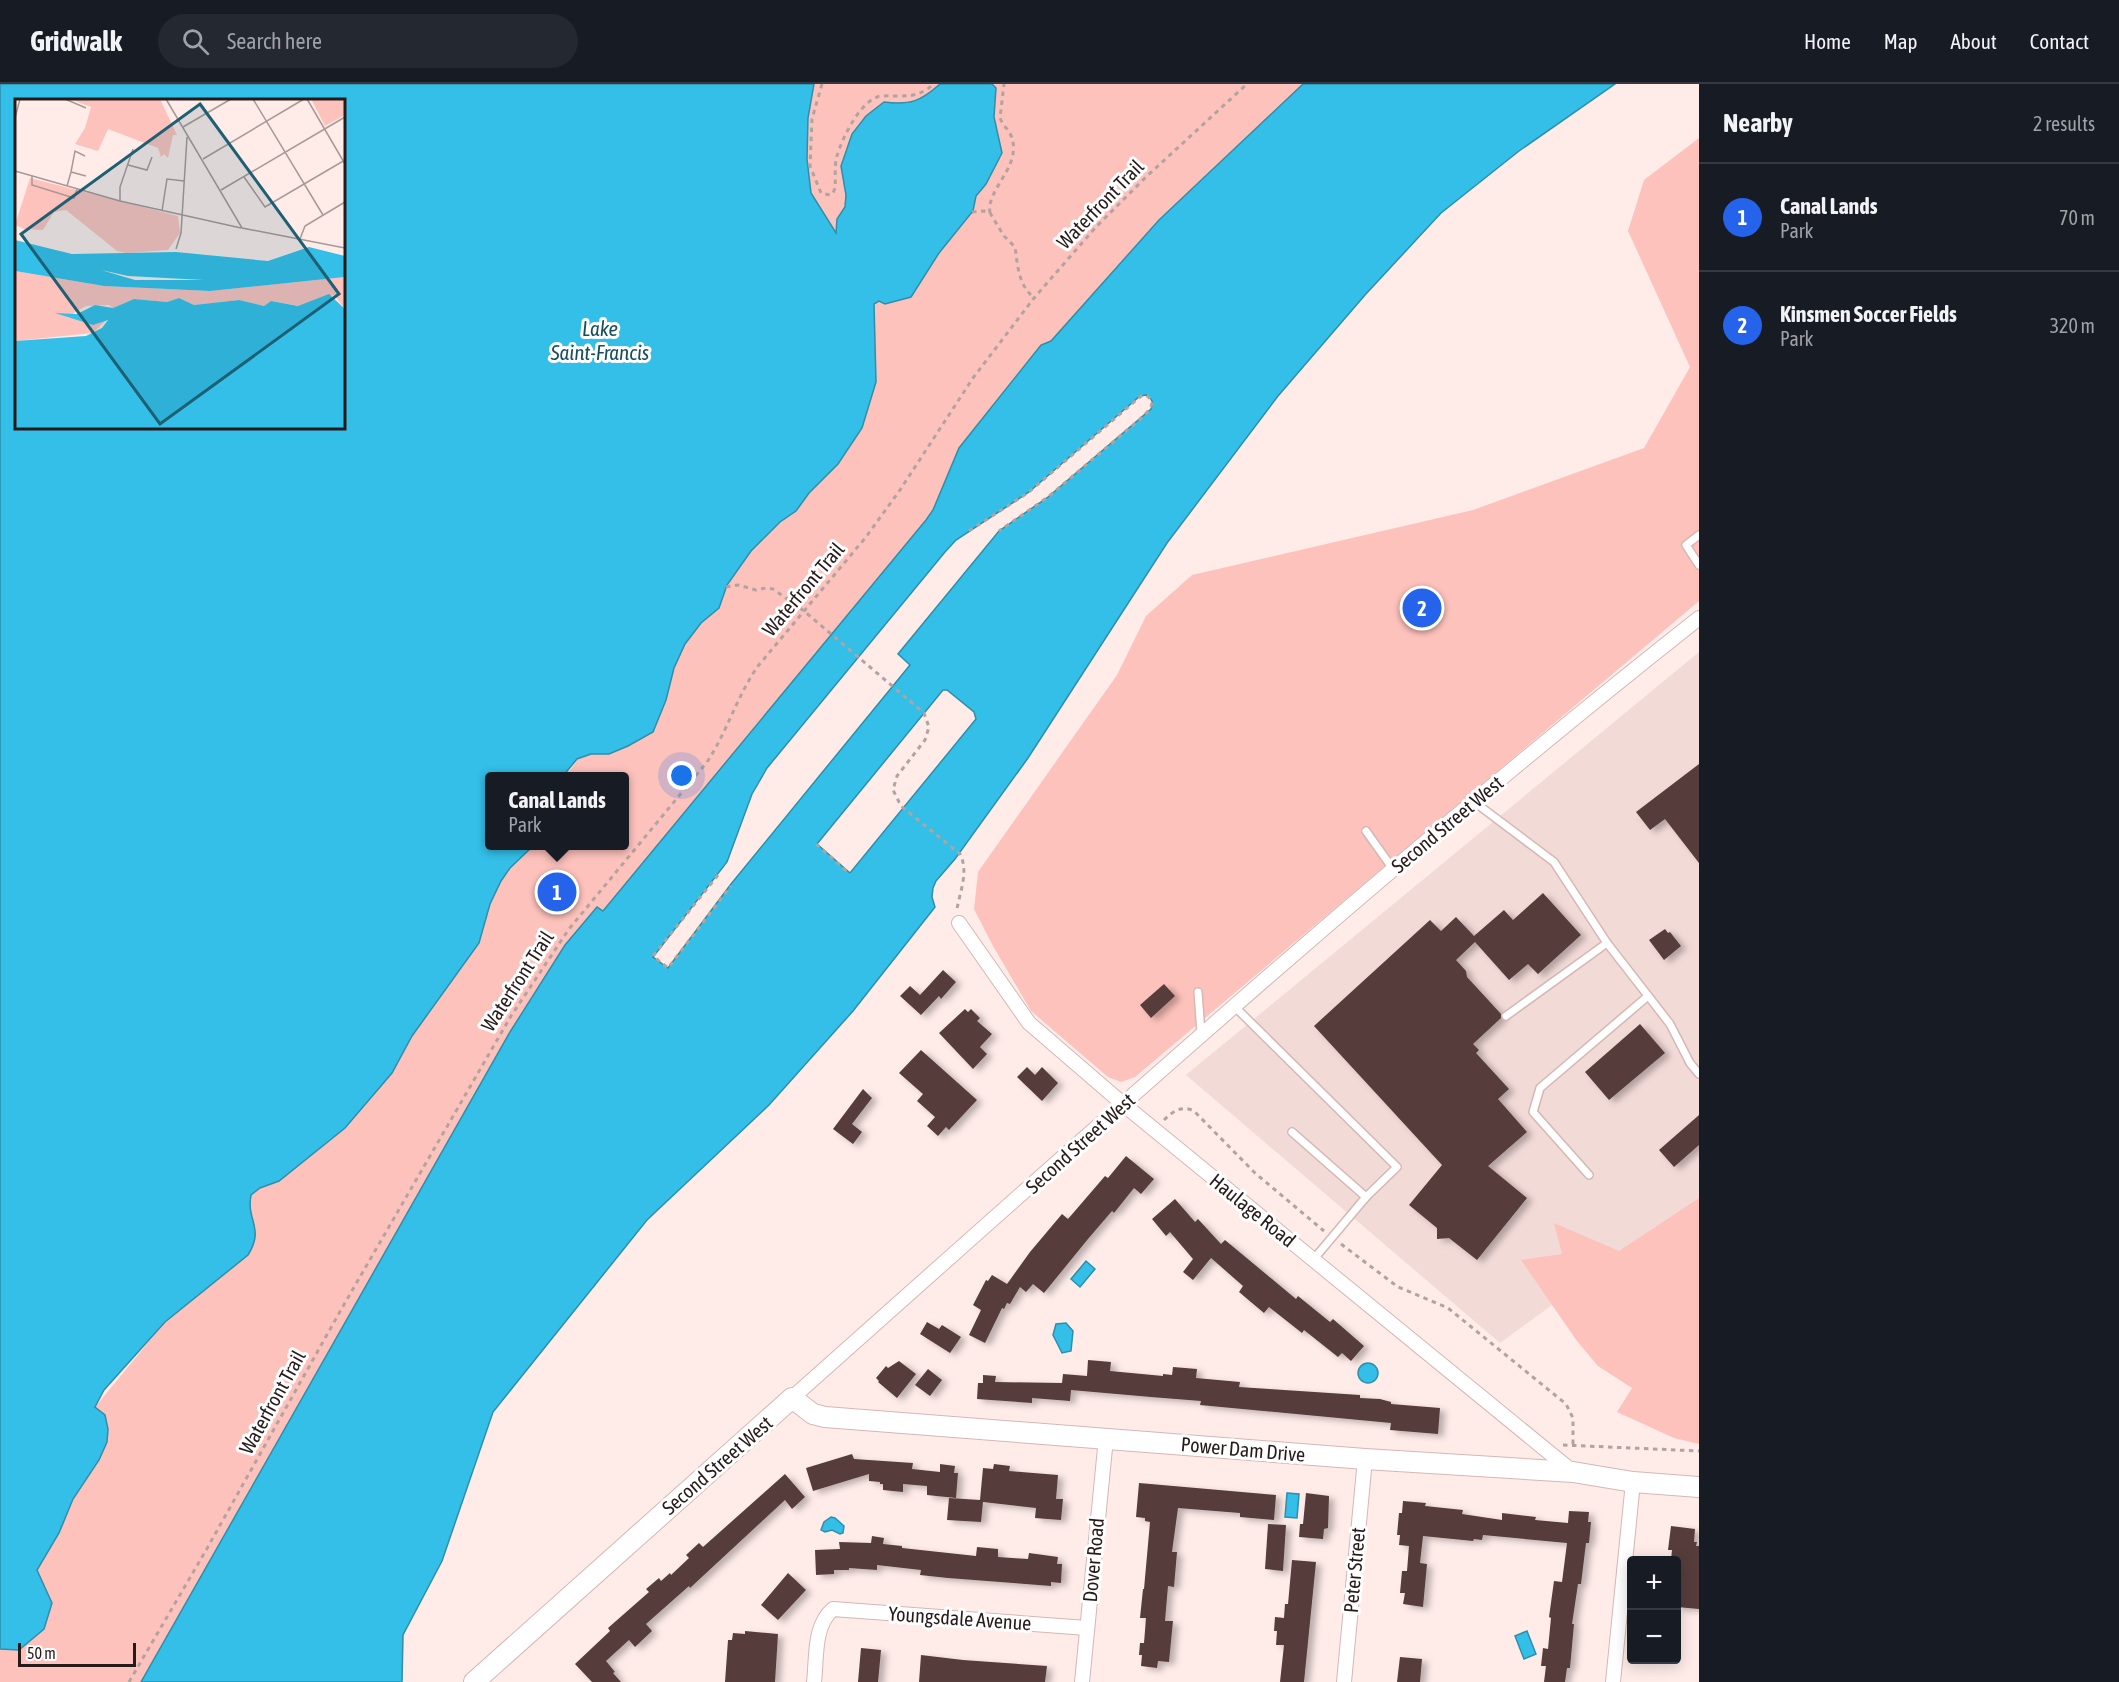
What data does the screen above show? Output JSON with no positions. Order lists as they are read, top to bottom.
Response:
{
  "streets": {
    "main road": ["Second Street West", "Power Dam Drive"],
    "street": [
      "Haulage Road",
      "Dover Road",
      "Peter Street",
      "Youngsdale Avenue"
    ],
    "path": ["Waterfront Trail"]
  },
  "crossings": [
    ["Second Street West", "Haulage Road"],
    ["Second Street West", "Power Dam Drive"],
    ["Haulage Road", "Power Dam Drive"],
    ["Power Dam Drive", "Dover Road"],
    ["Power Dam Drive", "Peter Street"],
    ["Dover Road", "Youngsdale Avenue"]
  ],
  "water": ["Lake Saint-Francis"],
  "scale_bar": "50 m",
  "page": {
    "header": "Gridwalk",
    "search": "Search here",
    "nav": [
      "Home",
      "Map",
      "About",
      "Contact"
    ],
    "heading": ["Nearby", "2 results"],
    "list": [
      {
        "mark": "1",
        "name": "Canal Lands",
        "note": "Park",
        "value": "70 m"
      },
      {
        "mark": "2",
        "name": "Kinsmen Soccer Fields",
        "note": "Park",
        "value": "320 m"
      }
    ],
    "pins": ["2", "1"],
    "popup": ["Canal Lands", "Park"],
    "map_buttons": ["+", "−"],
    "scale": "50 m"
  }
}
